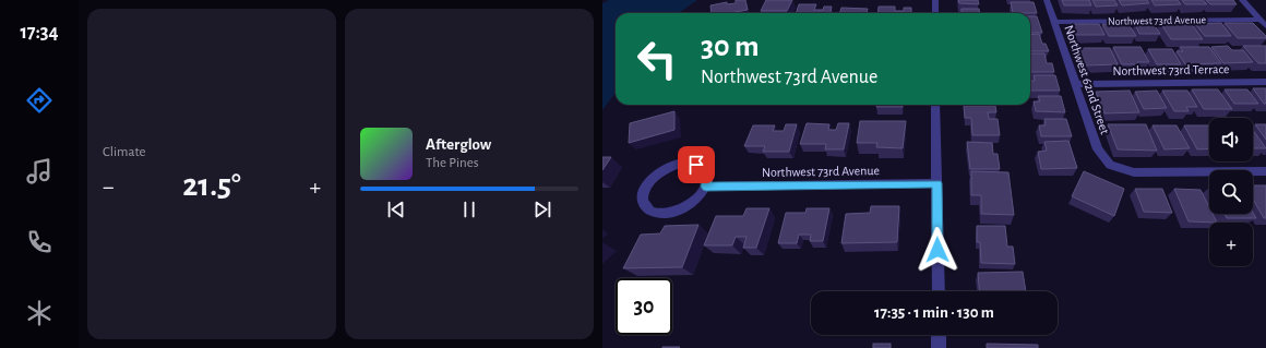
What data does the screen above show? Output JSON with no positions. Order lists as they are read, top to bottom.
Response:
{
  "streets": {
    "street": ["Northwest 73rd Avenue", "Northwest 73rd Terrace", "Northwest 62nd Street"]
  },
  "crossings": [
    ["Northwest 73rd Avenue", "Northwest 62nd Street"],
    ["Northwest 73rd Terrace", "Northwest 62nd Street"]
  ],
  "page": {
    "tabs": "17:34",
    "tile": "Climate",
    "turn": ["30 m", "Northwest 73rd Avenue"],
    "map_buttons": "+",
    "song": ["Afterglow", "The Pines"],
    "heat": ["−", "21.5°", "+"],
    "limit": "30",
    "trip": "17:35 · 1 min · 130 m"
  }
}
